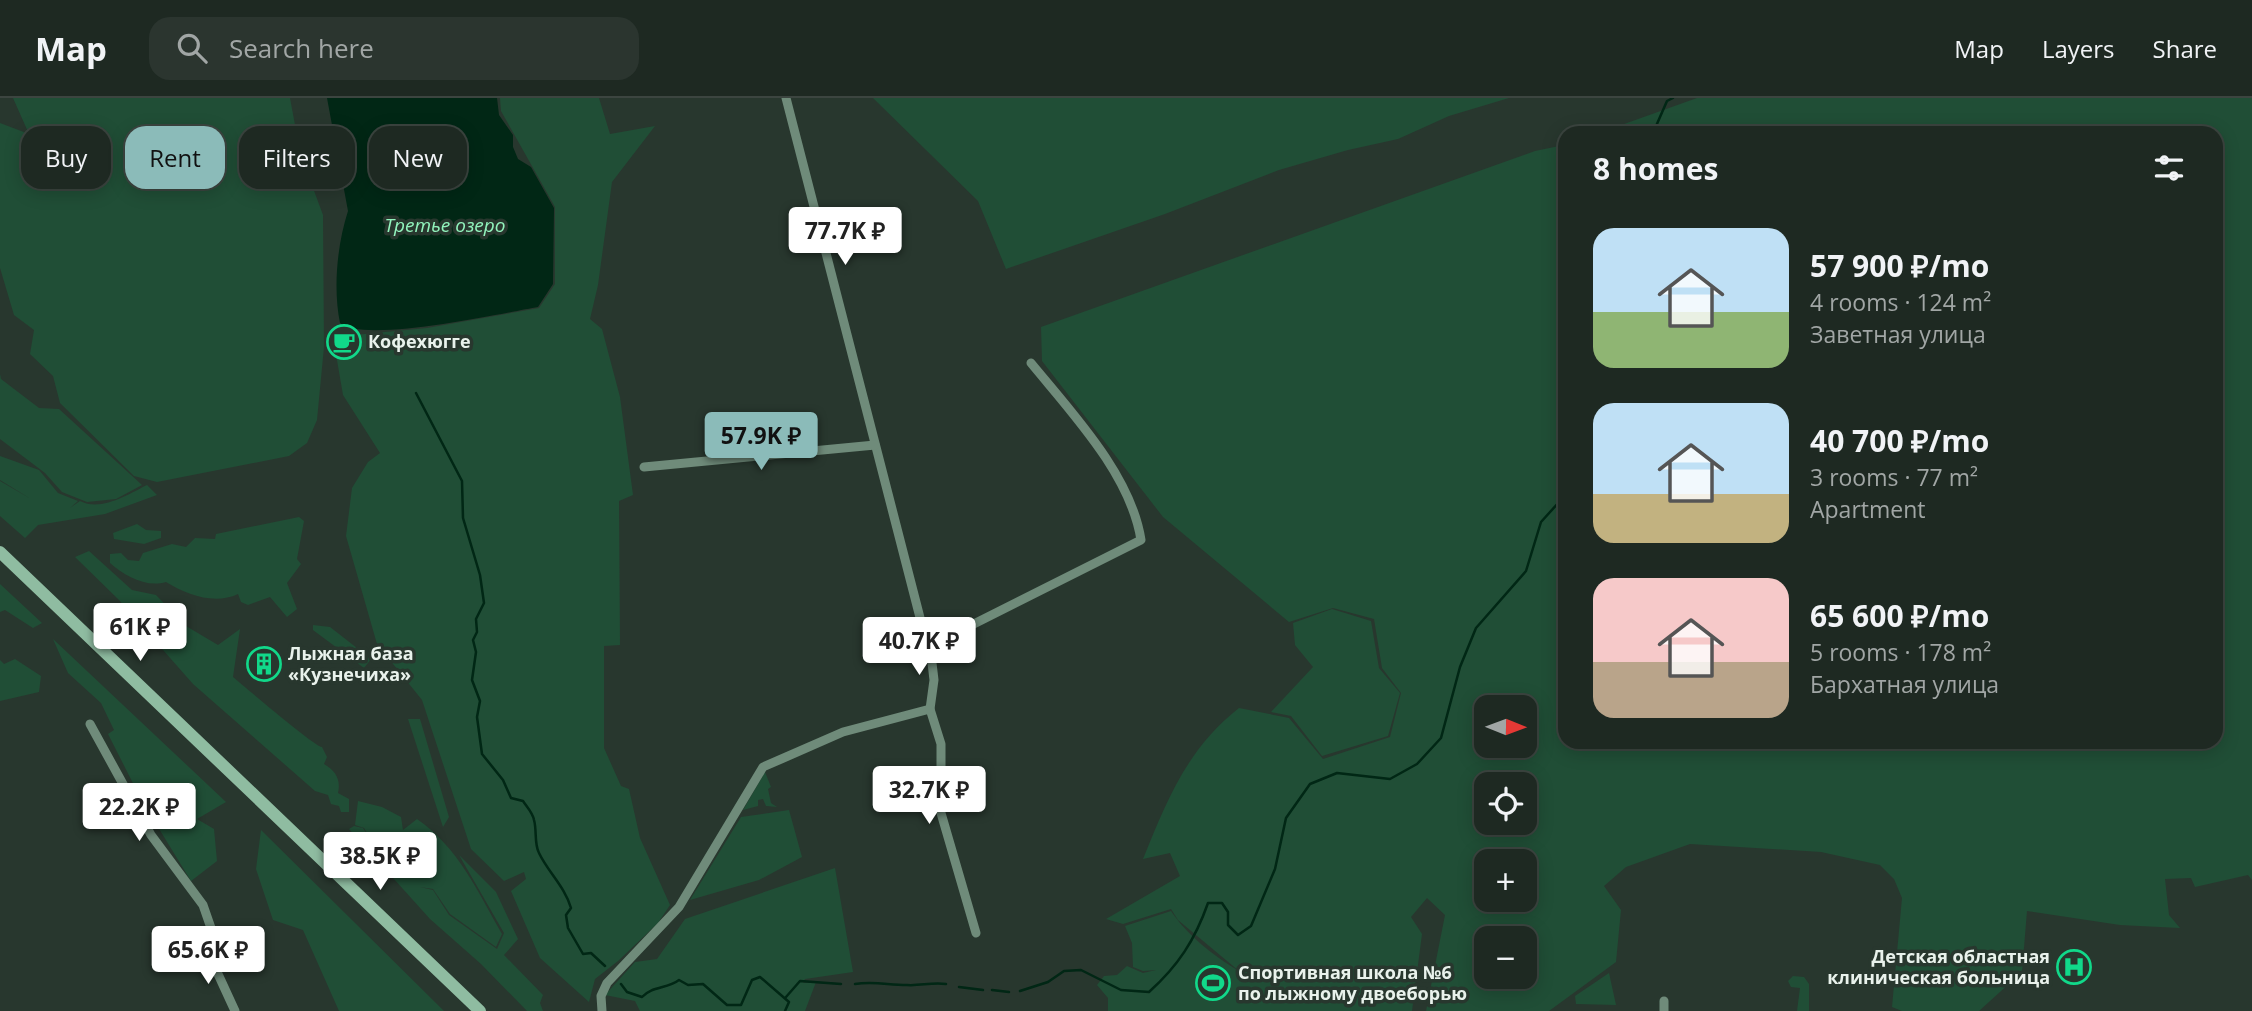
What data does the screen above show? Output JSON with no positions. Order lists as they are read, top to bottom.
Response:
{
  "water": ["Третье озеро"],
  "places": {
    "cafe": ["Кофехюгге"],
    "building": ["Лыжная база «Кузнечиха»"],
    "hospital": ["Детская областная клиническая больница"],
    "sports": ["Спортивная школа №6 по лыжному двоеборью"]
  },
  "north": "right",
  "page": {
    "header": "Map",
    "search": "Search here",
    "nav": ["Map", "Layers", "Share"],
    "chip": [
      "Buy",
      "Rent",
      "Filters",
      "New"
    ],
    "heading": "8 homes",
    "price": [
      "77.7K ₽",
      "57.9K ₽",
      "61K ₽",
      "40.7K ₽",
      "32.7K ₽",
      "22.2K ₽",
      "38.5K ₽",
      "65.6K ₽"
    ],
    "list": [
      {
        "name": "57 900 ₽/mo",
        "note": "4 rooms · 124 m² · Заветная улица"
      },
      {
        "name": "40 700 ₽/mo",
        "note": "3 rooms · 77 m² · Apartment"
      },
      {
        "name": "65 600 ₽/mo",
        "note": "5 rooms · 178 m² · Бархатная улица"
      }
    ],
    "map_buttons": ["+", "−"]
  }
}
